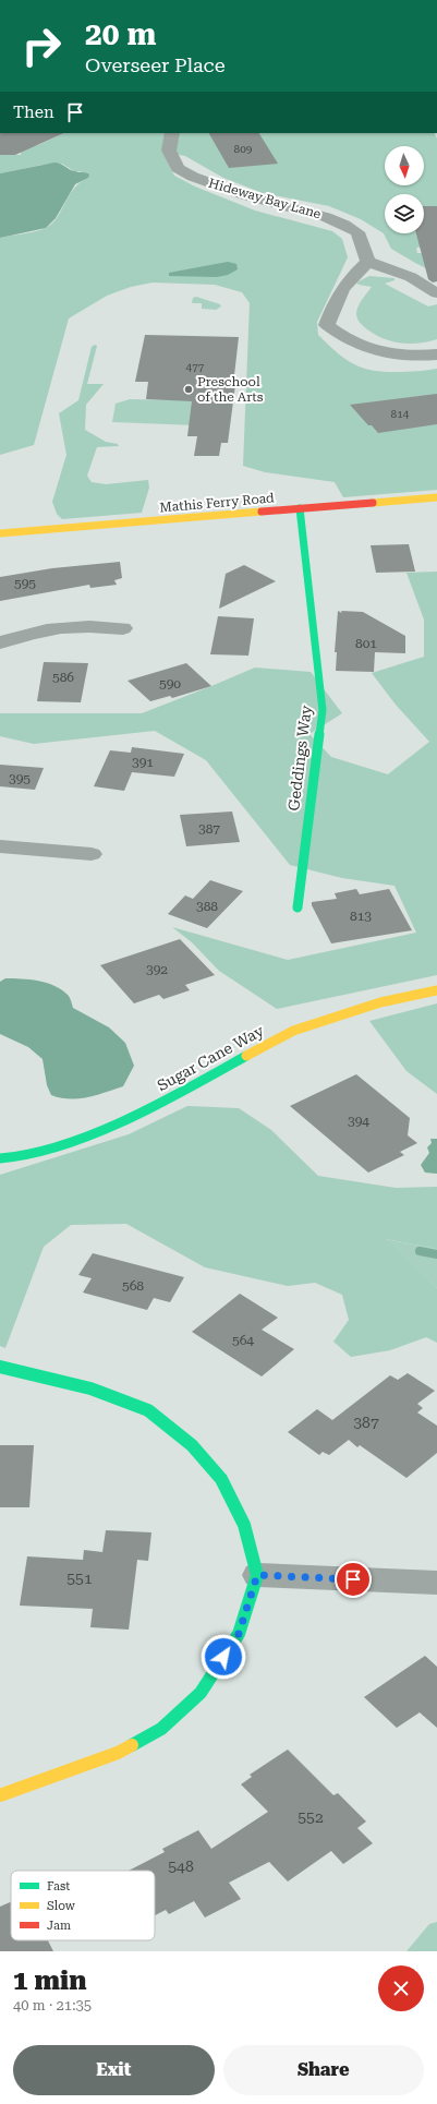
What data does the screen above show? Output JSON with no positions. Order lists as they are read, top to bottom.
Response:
{
  "streets": {
    "main road": ["Mathis Ferry Road", "Geddings Way", "Sugar Cane Way"],
    "street": ["Hideway Bay Lane"]
  },
  "crossings": [
    ["Mathis Ferry Road", "Geddings Way"]
  ],
  "places": ["Preschool of the Arts"],
  "house_numbers": [
    "809",
    "477",
    "814",
    "595",
    "801",
    "586",
    "590",
    "391",
    "395",
    "387",
    "388",
    "813",
    "392",
    "394",
    "568",
    "564",
    "387",
    "551",
    "552",
    "548"
  ],
  "legend": ["Fast", "Slow", "Jam"],
  "north": "bottom",
  "page": {
    "turn": ["20 m", "Overseer Place"],
    "then": "Then",
    "heading": ["1 min", "40 m · 21:35"],
    "buttons": ["Exit", "Share"]
  }
}
